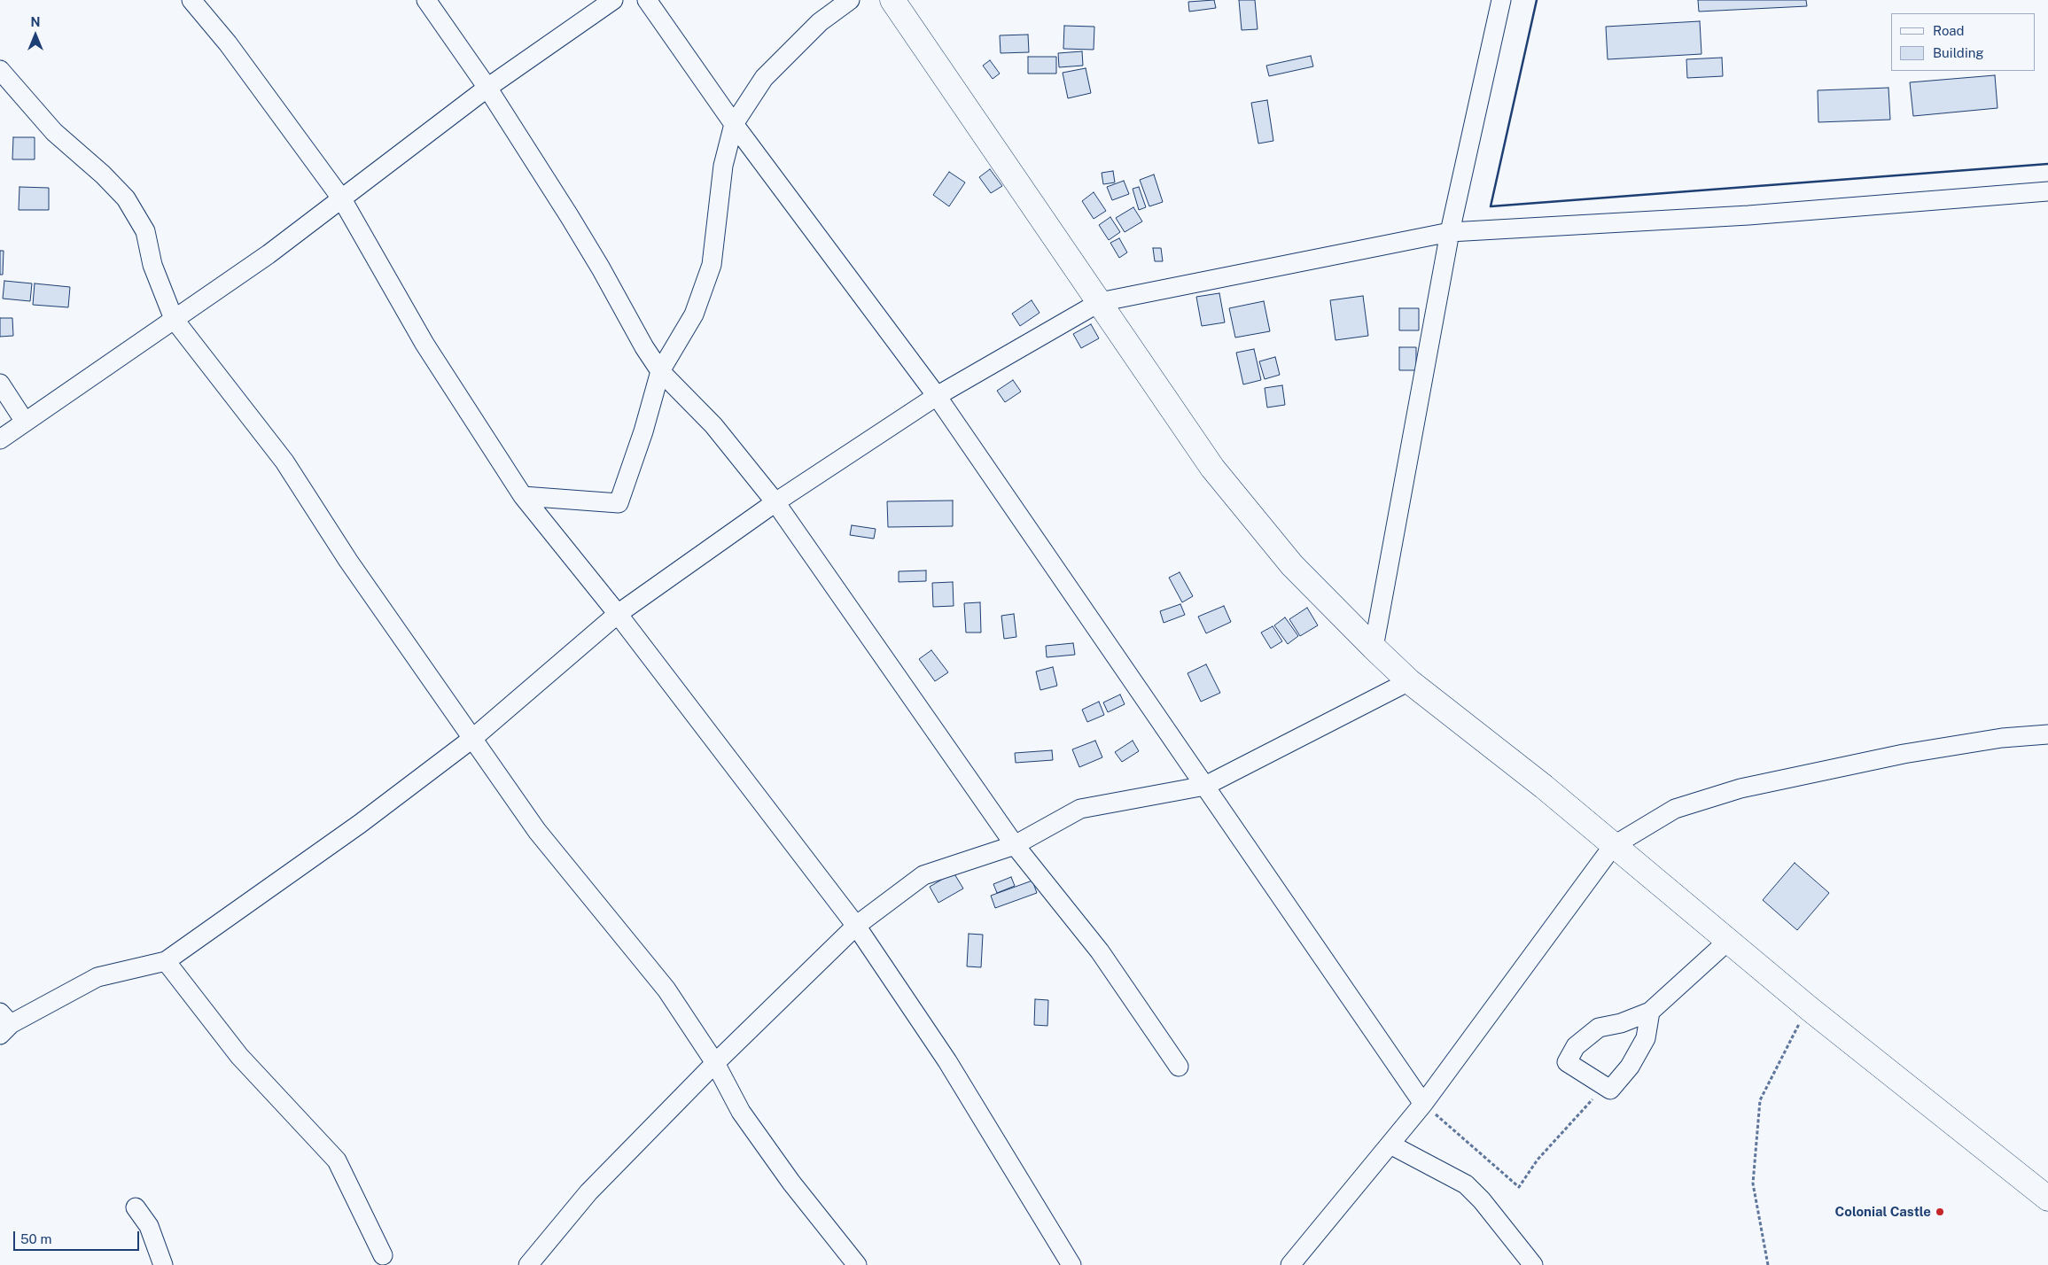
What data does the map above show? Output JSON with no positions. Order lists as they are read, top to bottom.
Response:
{
  "places": ["Colonial Castle"],
  "legend": ["Road", "Building"],
  "scale_bar": "50 m",
  "north": "top"
}
